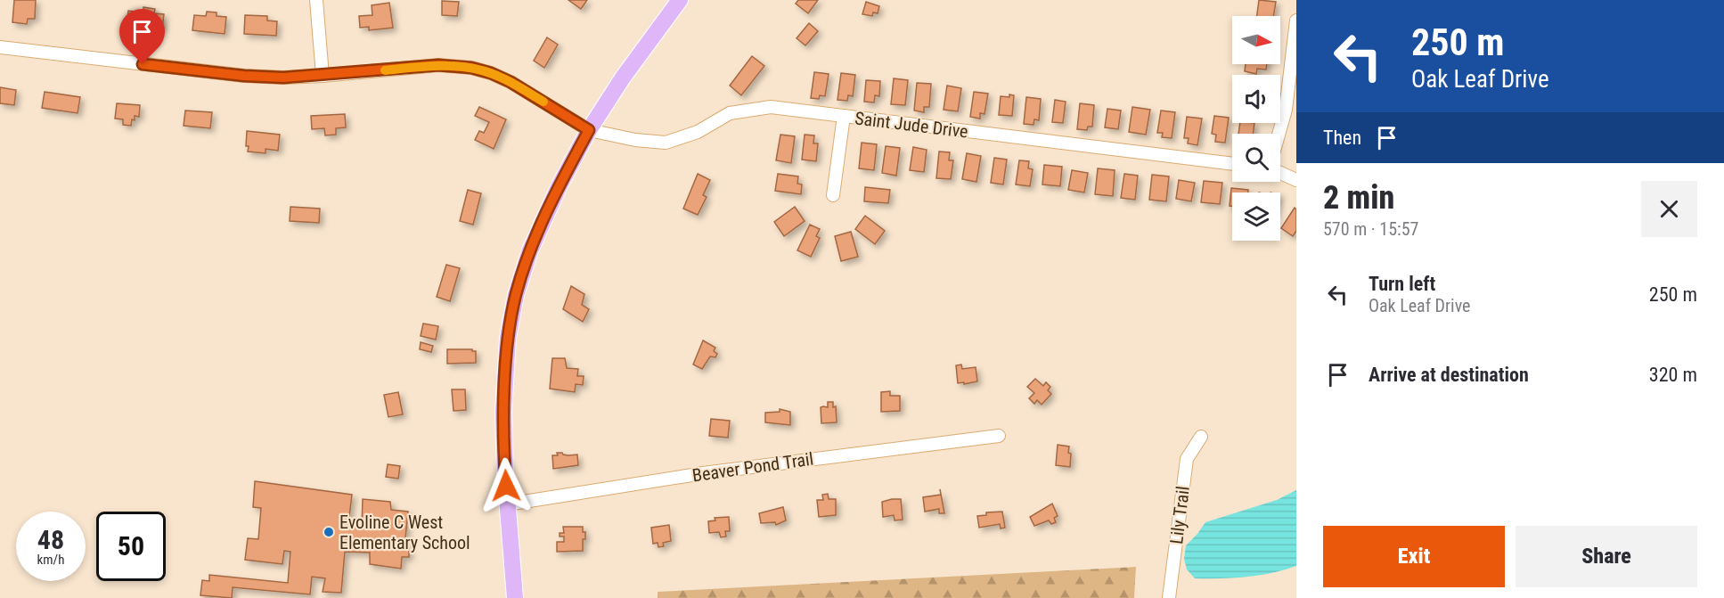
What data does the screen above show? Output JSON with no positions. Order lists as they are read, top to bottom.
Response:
{
  "streets": {
    "street": ["Saint Jude Drive", "Beaver Pond Trail", "Lily Trail"]
  },
  "places": ["Evoline C West Elementary School"],
  "north": "right",
  "page": {
    "turn": ["250 m", "Oak Leaf Drive"],
    "then": "Then",
    "heading": ["2 min", "570 m · 15:57"],
    "list": [
      {
        "name": "Turn left",
        "note": "Oak Leaf Drive",
        "value": "250 m"
      },
      {
        "name": "Arrive at destination",
        "value": "320 m"
      }
    ],
    "speed": "48 km/h",
    "limit": "50",
    "buttons": ["Exit", "Share"]
  }
}
